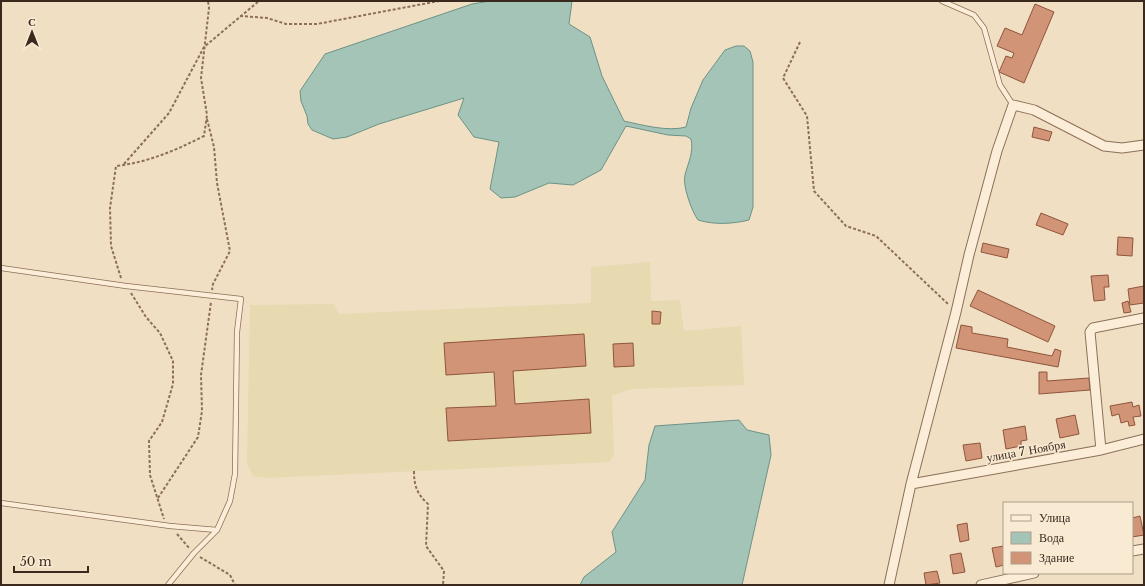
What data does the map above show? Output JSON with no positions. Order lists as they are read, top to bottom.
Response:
{
  "streets": {
    "street": ["улица 7 Ноября"]
  },
  "legend": ["Улица", "Вода", "Здание"],
  "scale_bar": "50 m",
  "north": "top"
}
